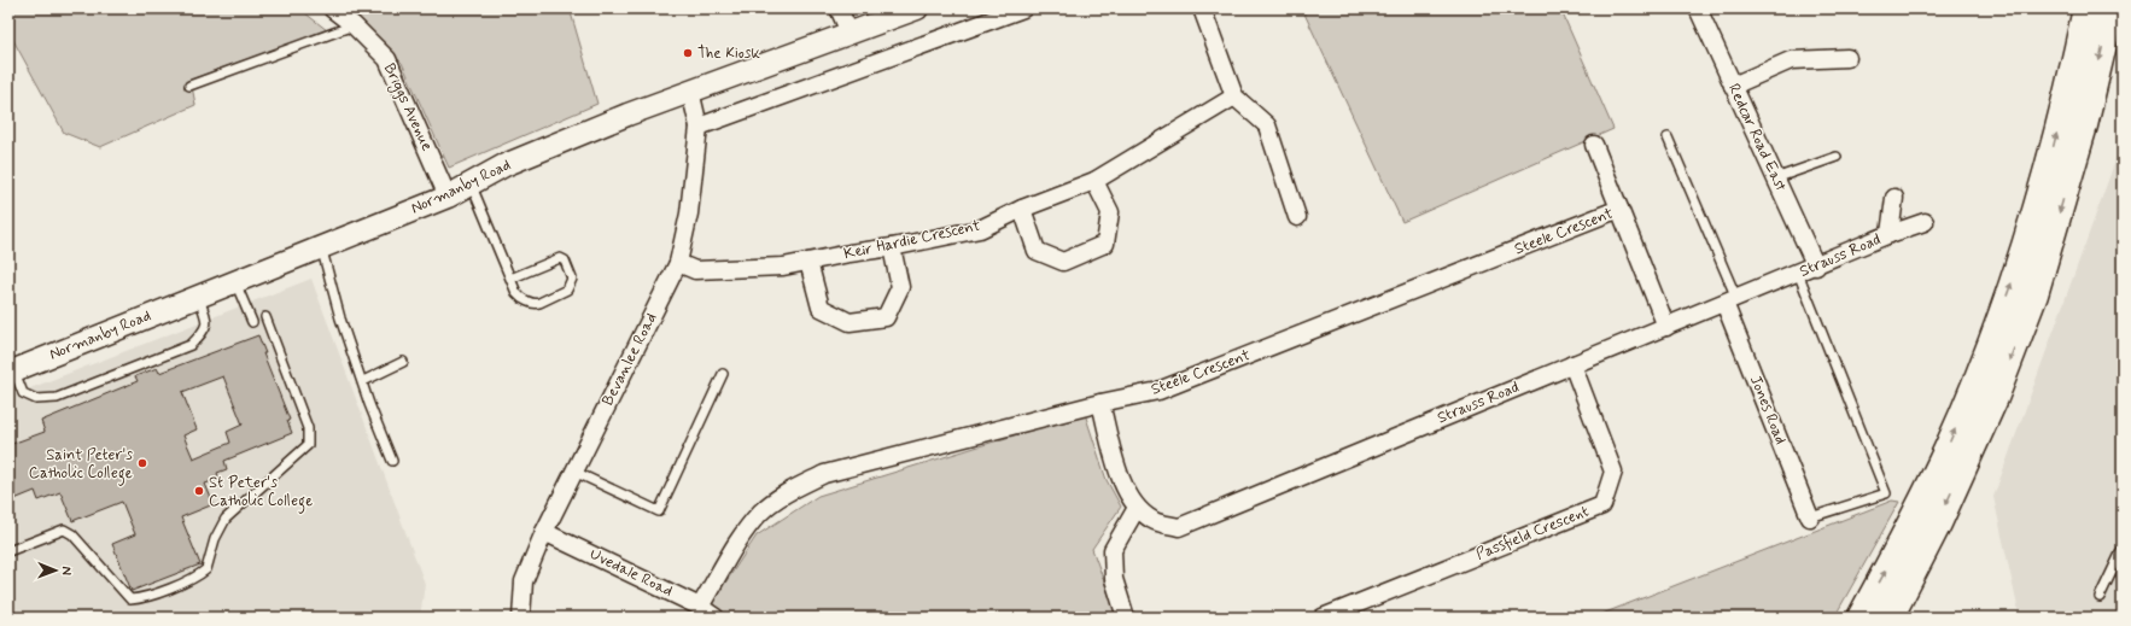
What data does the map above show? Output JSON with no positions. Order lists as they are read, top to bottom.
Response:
{
  "streets": {
    "street": [
      "Briggs Avenue",
      "Redcar Road East",
      "Normanby Road",
      "Steele Crescent",
      "Keir Hardie Crescent",
      "Strauss Road",
      "Bevanlee Road",
      "Jones Road",
      "Passfield Crescent",
      "Uvedale Road"
    ]
  },
  "crossings": [
    ["Briggs Avenue", "Normanby Road"],
    ["Redcar Road East", "Strauss Road"],
    ["Normanby Road", "Bevanlee Road"],
    ["Steele Crescent", "Strauss Road"],
    ["Steele Crescent", "Uvedale Road"],
    ["Keir Hardie Crescent", "Bevanlee Road"],
    ["Strauss Road", "Jones Road"],
    ["Strauss Road", "Passfield Crescent"],
    ["Bevanlee Road", "Uvedale Road"]
  ],
  "places": ["The Kiosk", "Saint Peter's Catholic College", "St Peter's Catholic College"],
  "north": "right"
}
